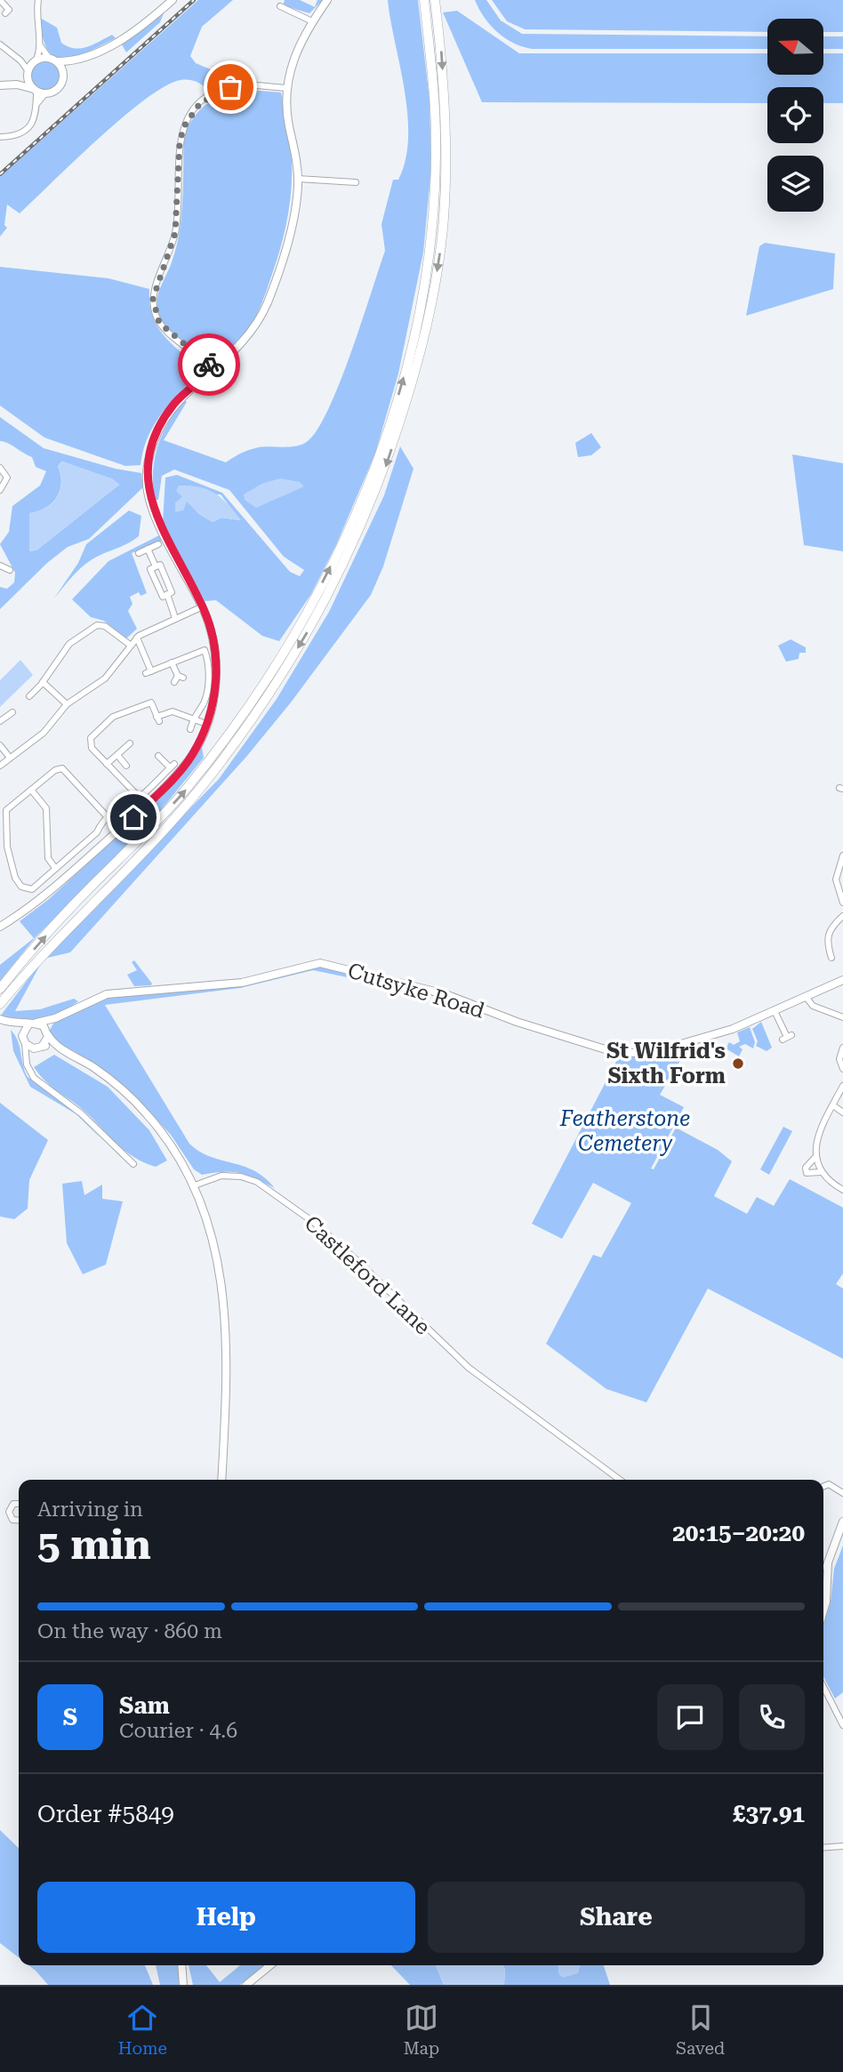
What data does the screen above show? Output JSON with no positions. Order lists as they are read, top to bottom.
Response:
{
  "streets": {
    "main road": ["Cutsyke Road"],
    "street": ["Castleford Lane"]
  },
  "parks": ["Featherstone Cemetery"],
  "places": ["St Wilfrid's Sixth Form"],
  "north": "left",
  "page": {
    "heading": ["5 min", "Arriving in", "20:15–20:20"],
    "panel": [
      "Sam",
      "Courier · 4.6",
      "Order #5849",
      "£37.91"
    ],
    "bar": "On the way · 860 m",
    "round": "S",
    "buttons": ["Help", "Share"],
    "tabs": ["Home", "Map", "Saved"]
  }
}
